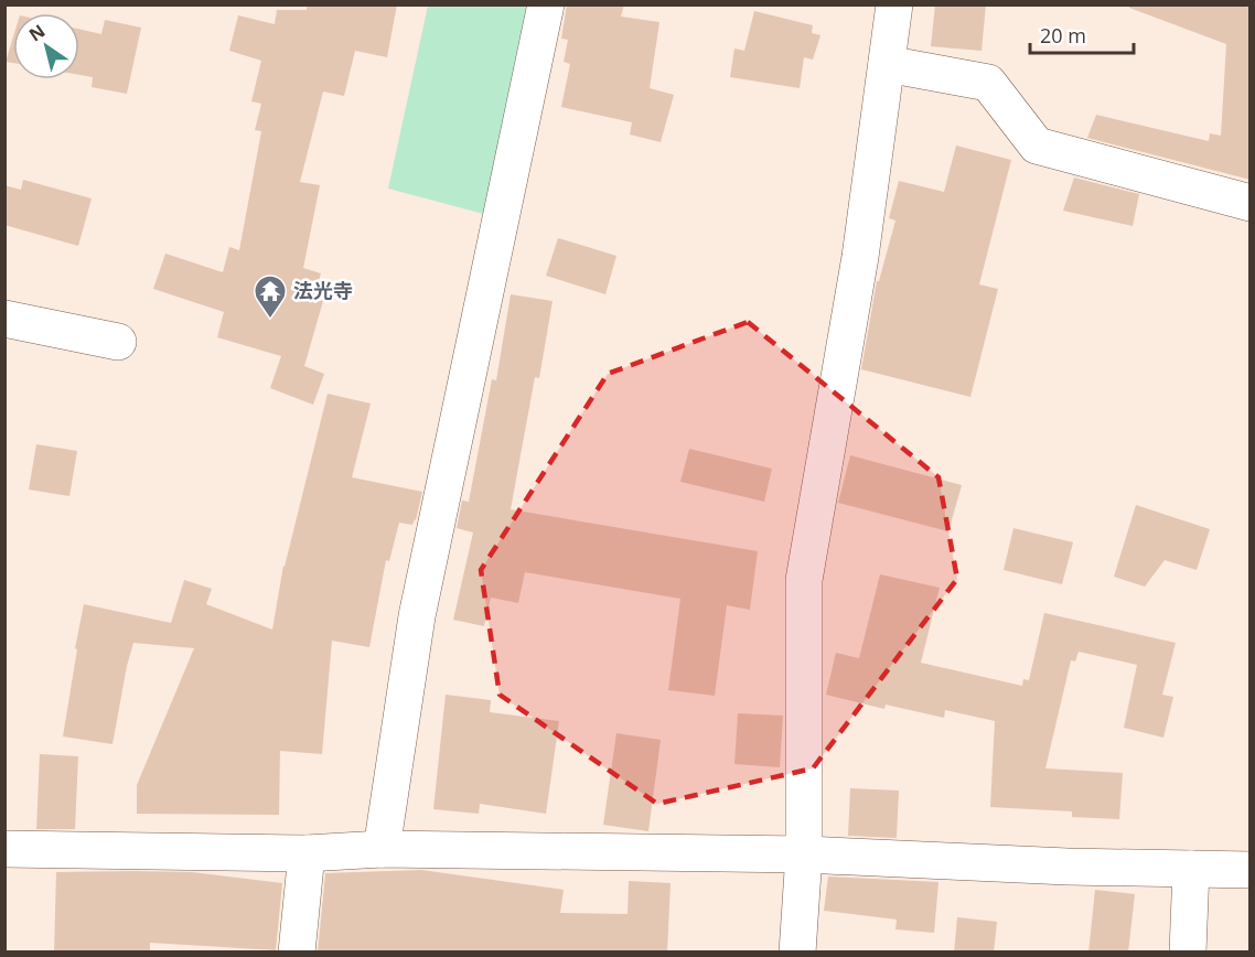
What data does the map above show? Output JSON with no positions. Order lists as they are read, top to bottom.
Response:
{
  "places": {
    "temple": ["法光寺"]
  },
  "scale_bar": "20 m",
  "north": "top left"
}
